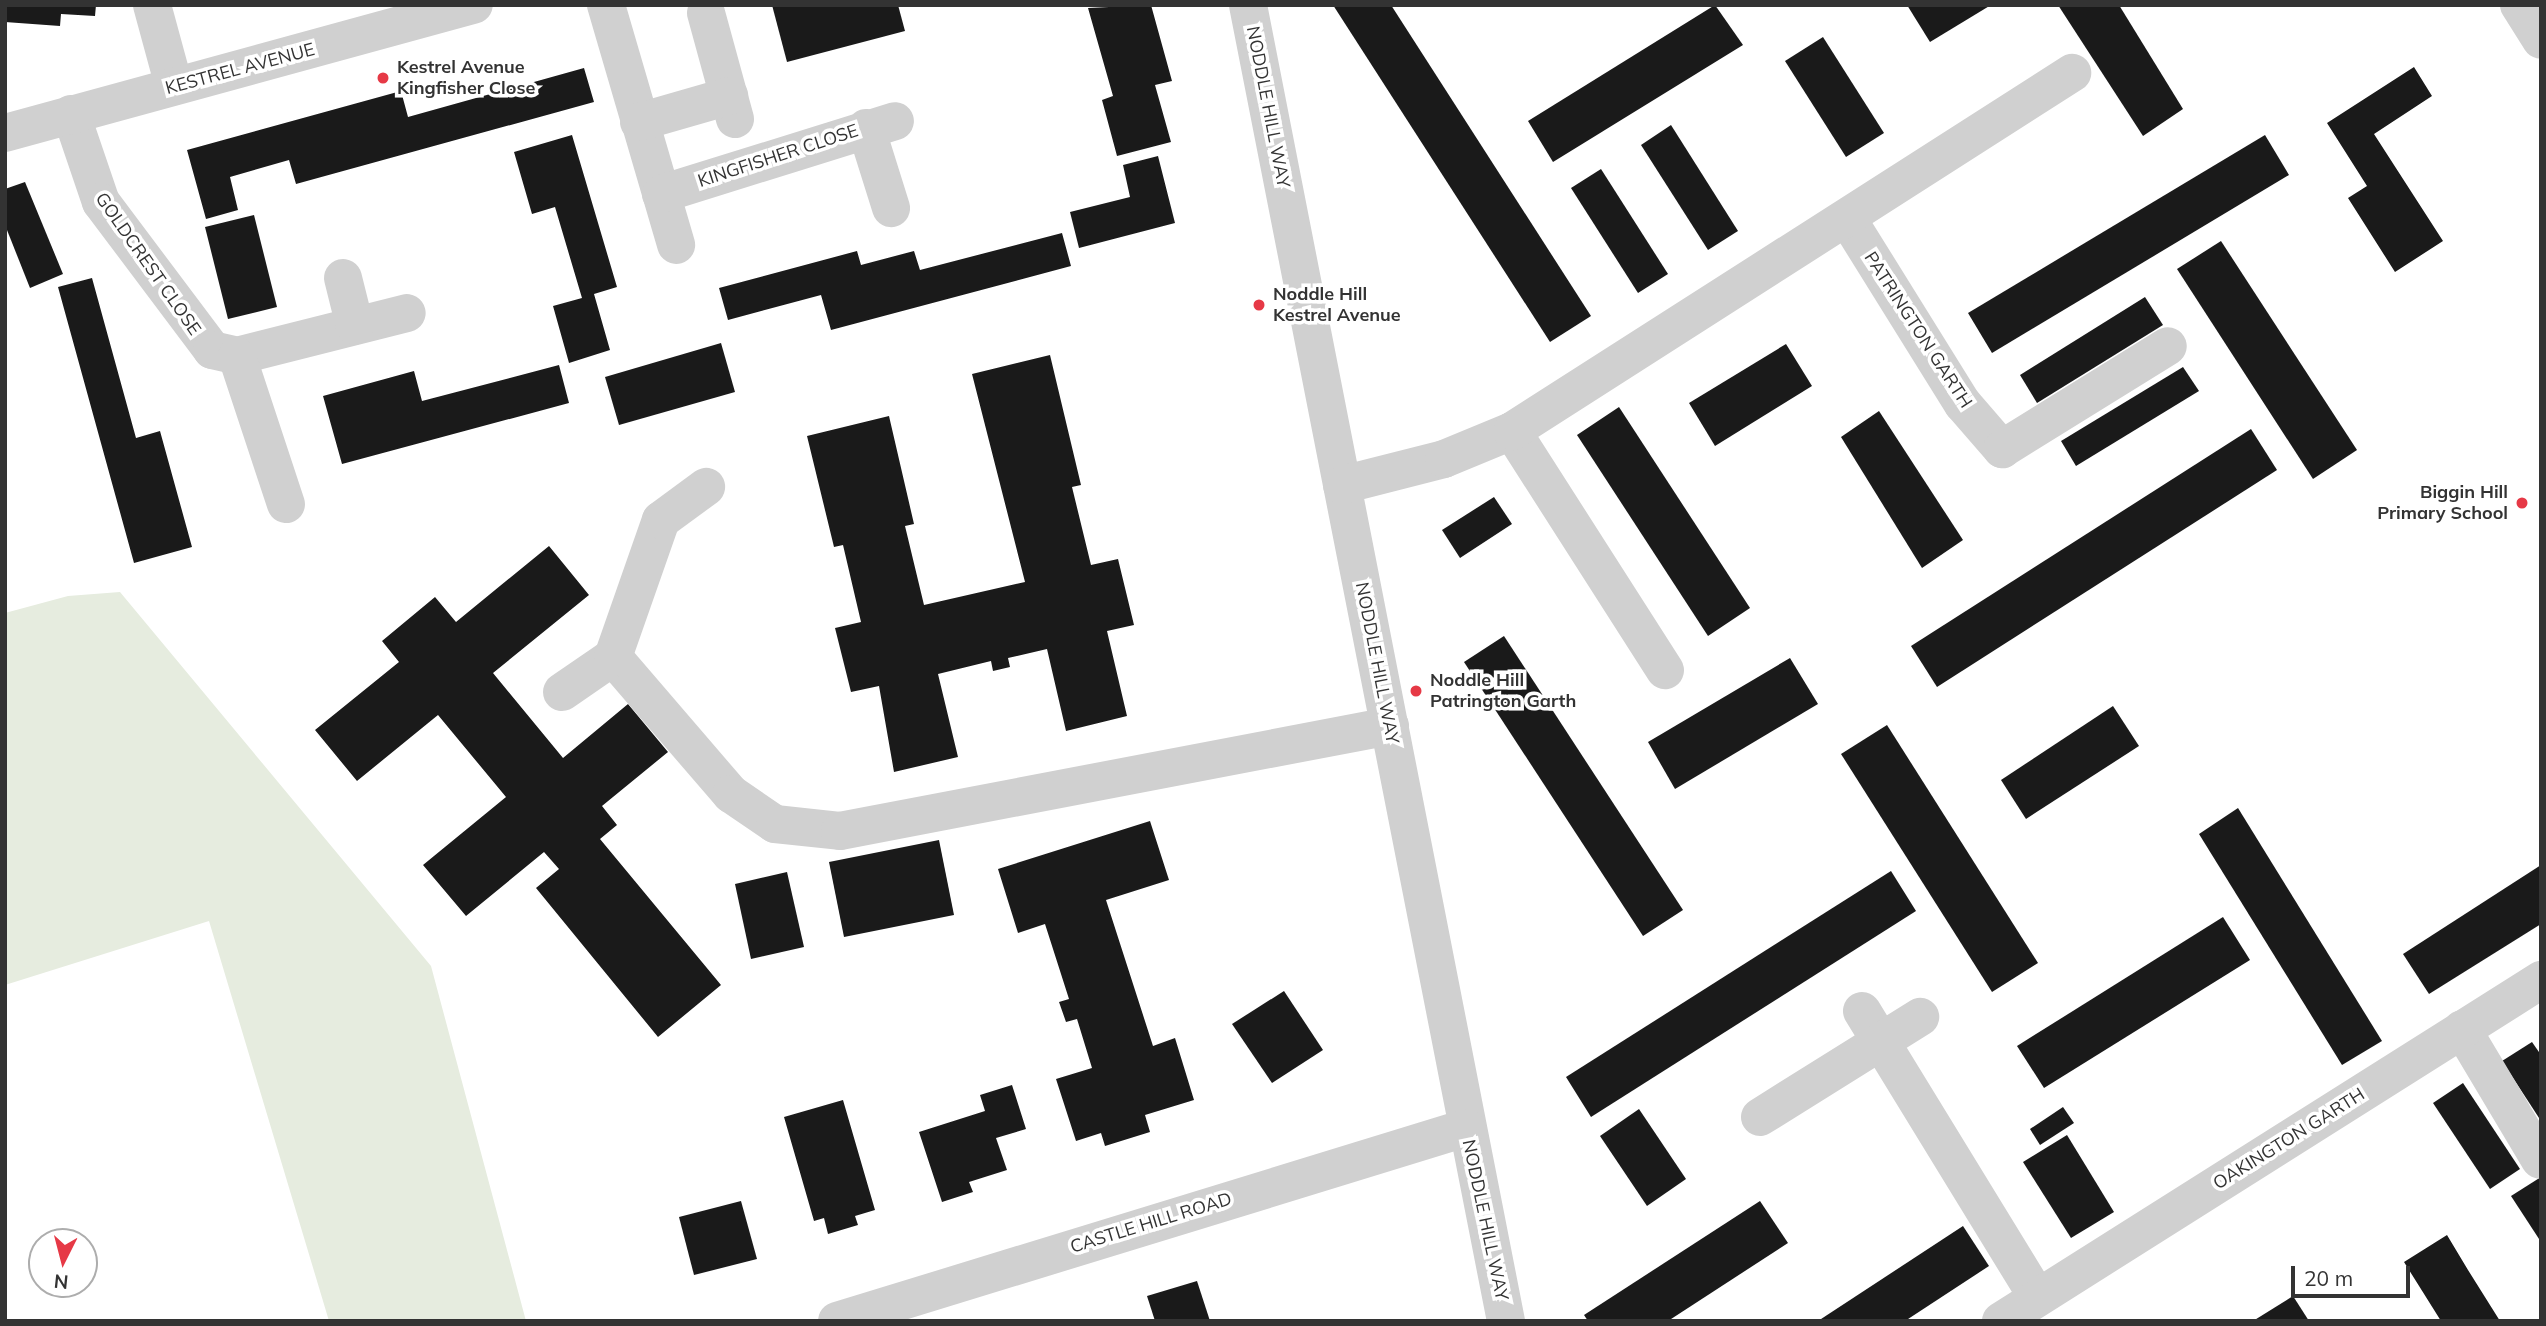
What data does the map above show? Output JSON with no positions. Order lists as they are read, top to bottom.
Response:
{
  "streets": {
    "street": [
      "KESTREL AVENUE",
      "NODDLE HILL WAY",
      "KINGFISHER CLOSE",
      "GOLDCREST CLOSE",
      "PATRINGTON GARTH",
      "OAKINGTON GARTH",
      "CASTLE HILL ROAD"
    ]
  },
  "crossings": [
    ["KESTREL AVENUE", "GOLDCREST CLOSE"],
    ["NODDLE HILL WAY", "CASTLE HILL ROAD"]
  ],
  "places": [
    "Kestrel Avenue Kingfisher Close",
    "Noddle Hill Kestrel Avenue",
    "Biggin Hill Primary School",
    "Noddle Hill Patrington Garth"
  ],
  "scale_bar": "20 m",
  "north": "bottom"
}
